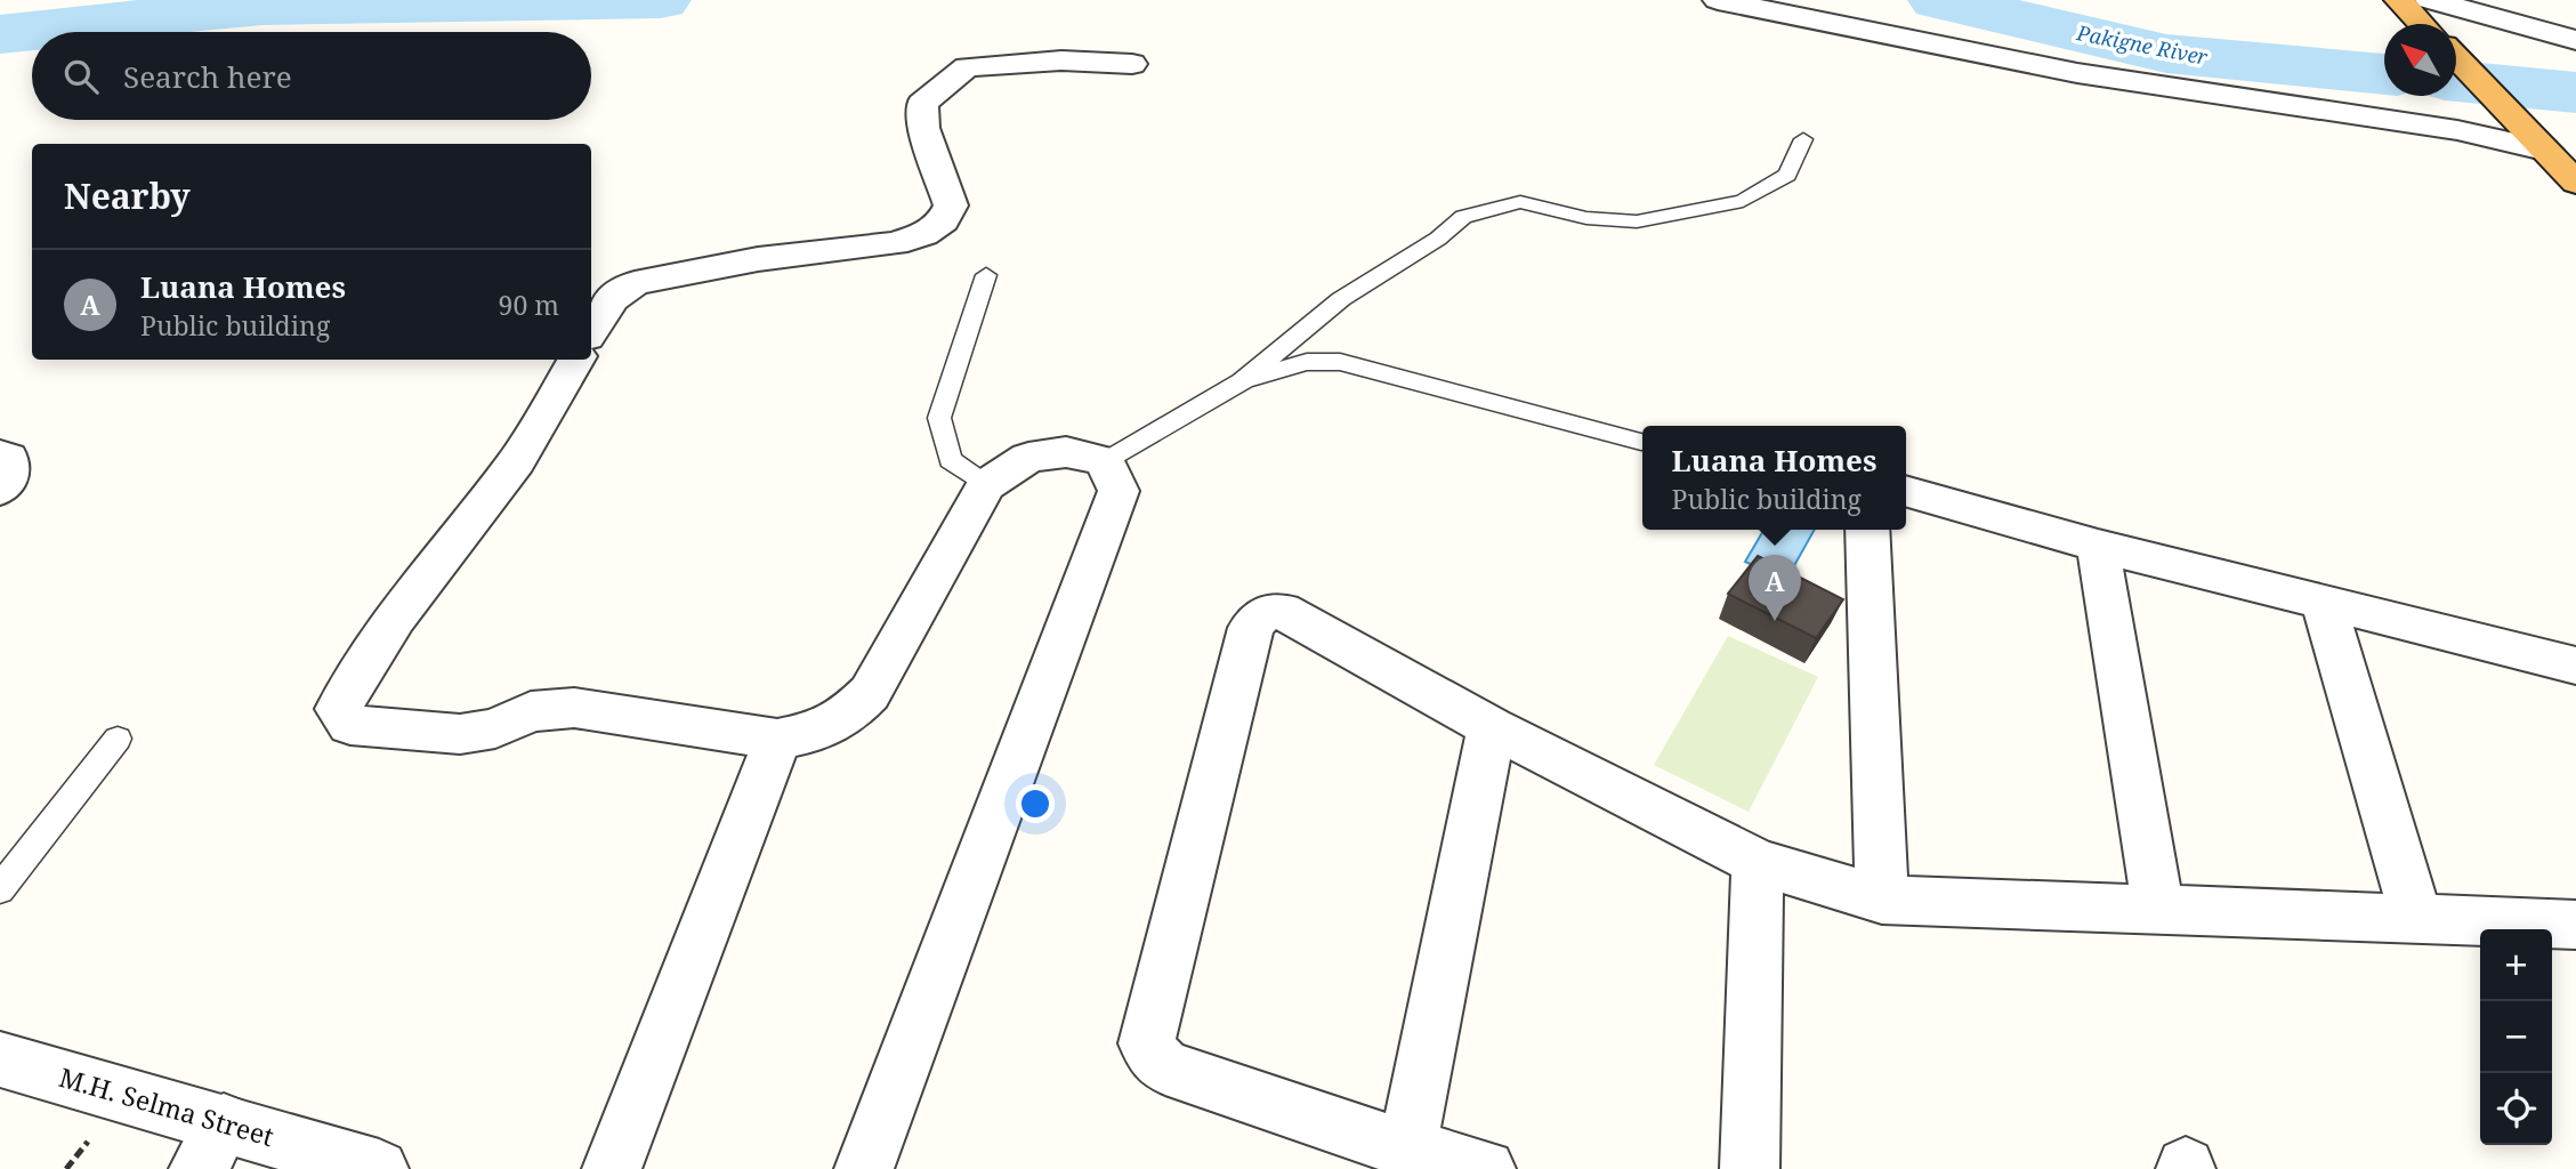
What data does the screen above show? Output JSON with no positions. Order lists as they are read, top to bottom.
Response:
{
  "streets": {
    "street": ["M.H. Selma Street"]
  },
  "water": ["Pakigne River"],
  "north": "top left",
  "page": {
    "search": "Search here",
    "heading": "Nearby",
    "list": [
      {
        "mark": "A",
        "name": "Luana Homes",
        "note": "Public building",
        "value": "90 m"
      }
    ],
    "popup": ["Luana Homes", "Public building"],
    "pins": "A",
    "map_buttons": ["+", "−"]
  }
}
